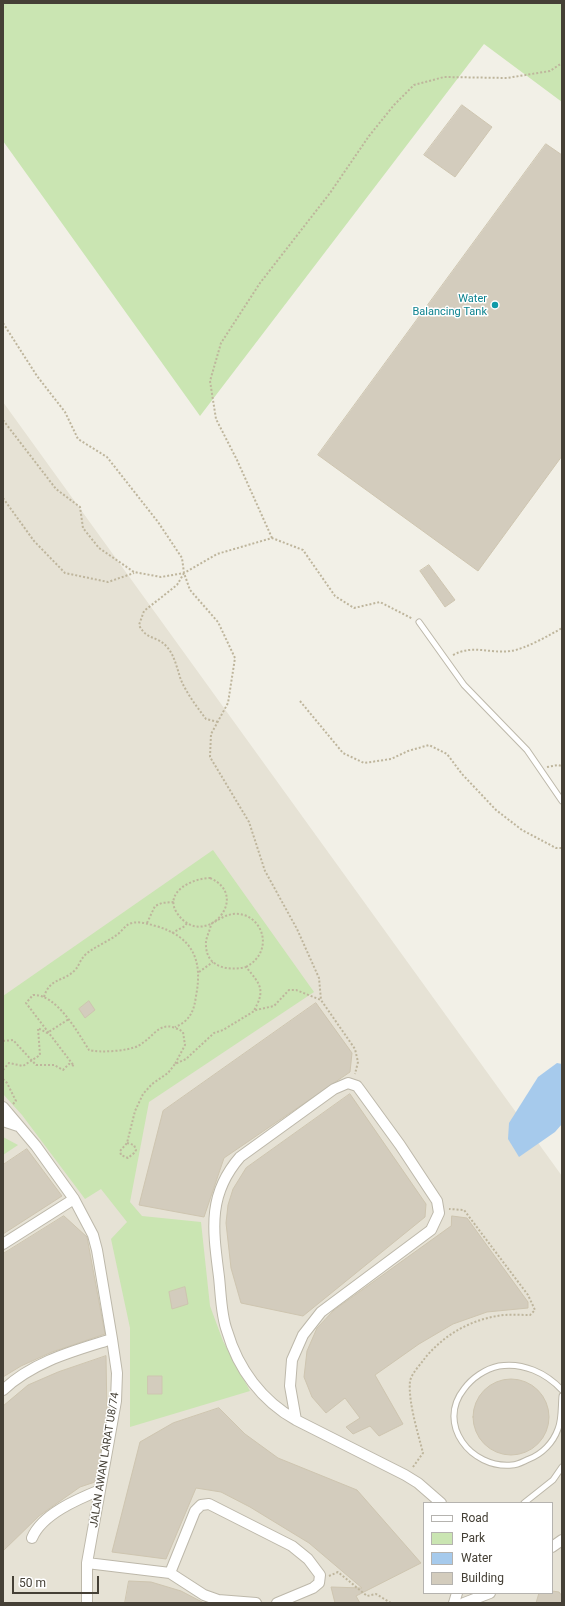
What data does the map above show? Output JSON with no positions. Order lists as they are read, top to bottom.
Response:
{
  "streets": {
    "street": ["JALAN AWAN LARAT U8/74"]
  },
  "places": ["Water Balancing Tank"],
  "legend": [
    "Road",
    "Park",
    "Water",
    "Building"
  ],
  "scale_bar": "50 m"
}
